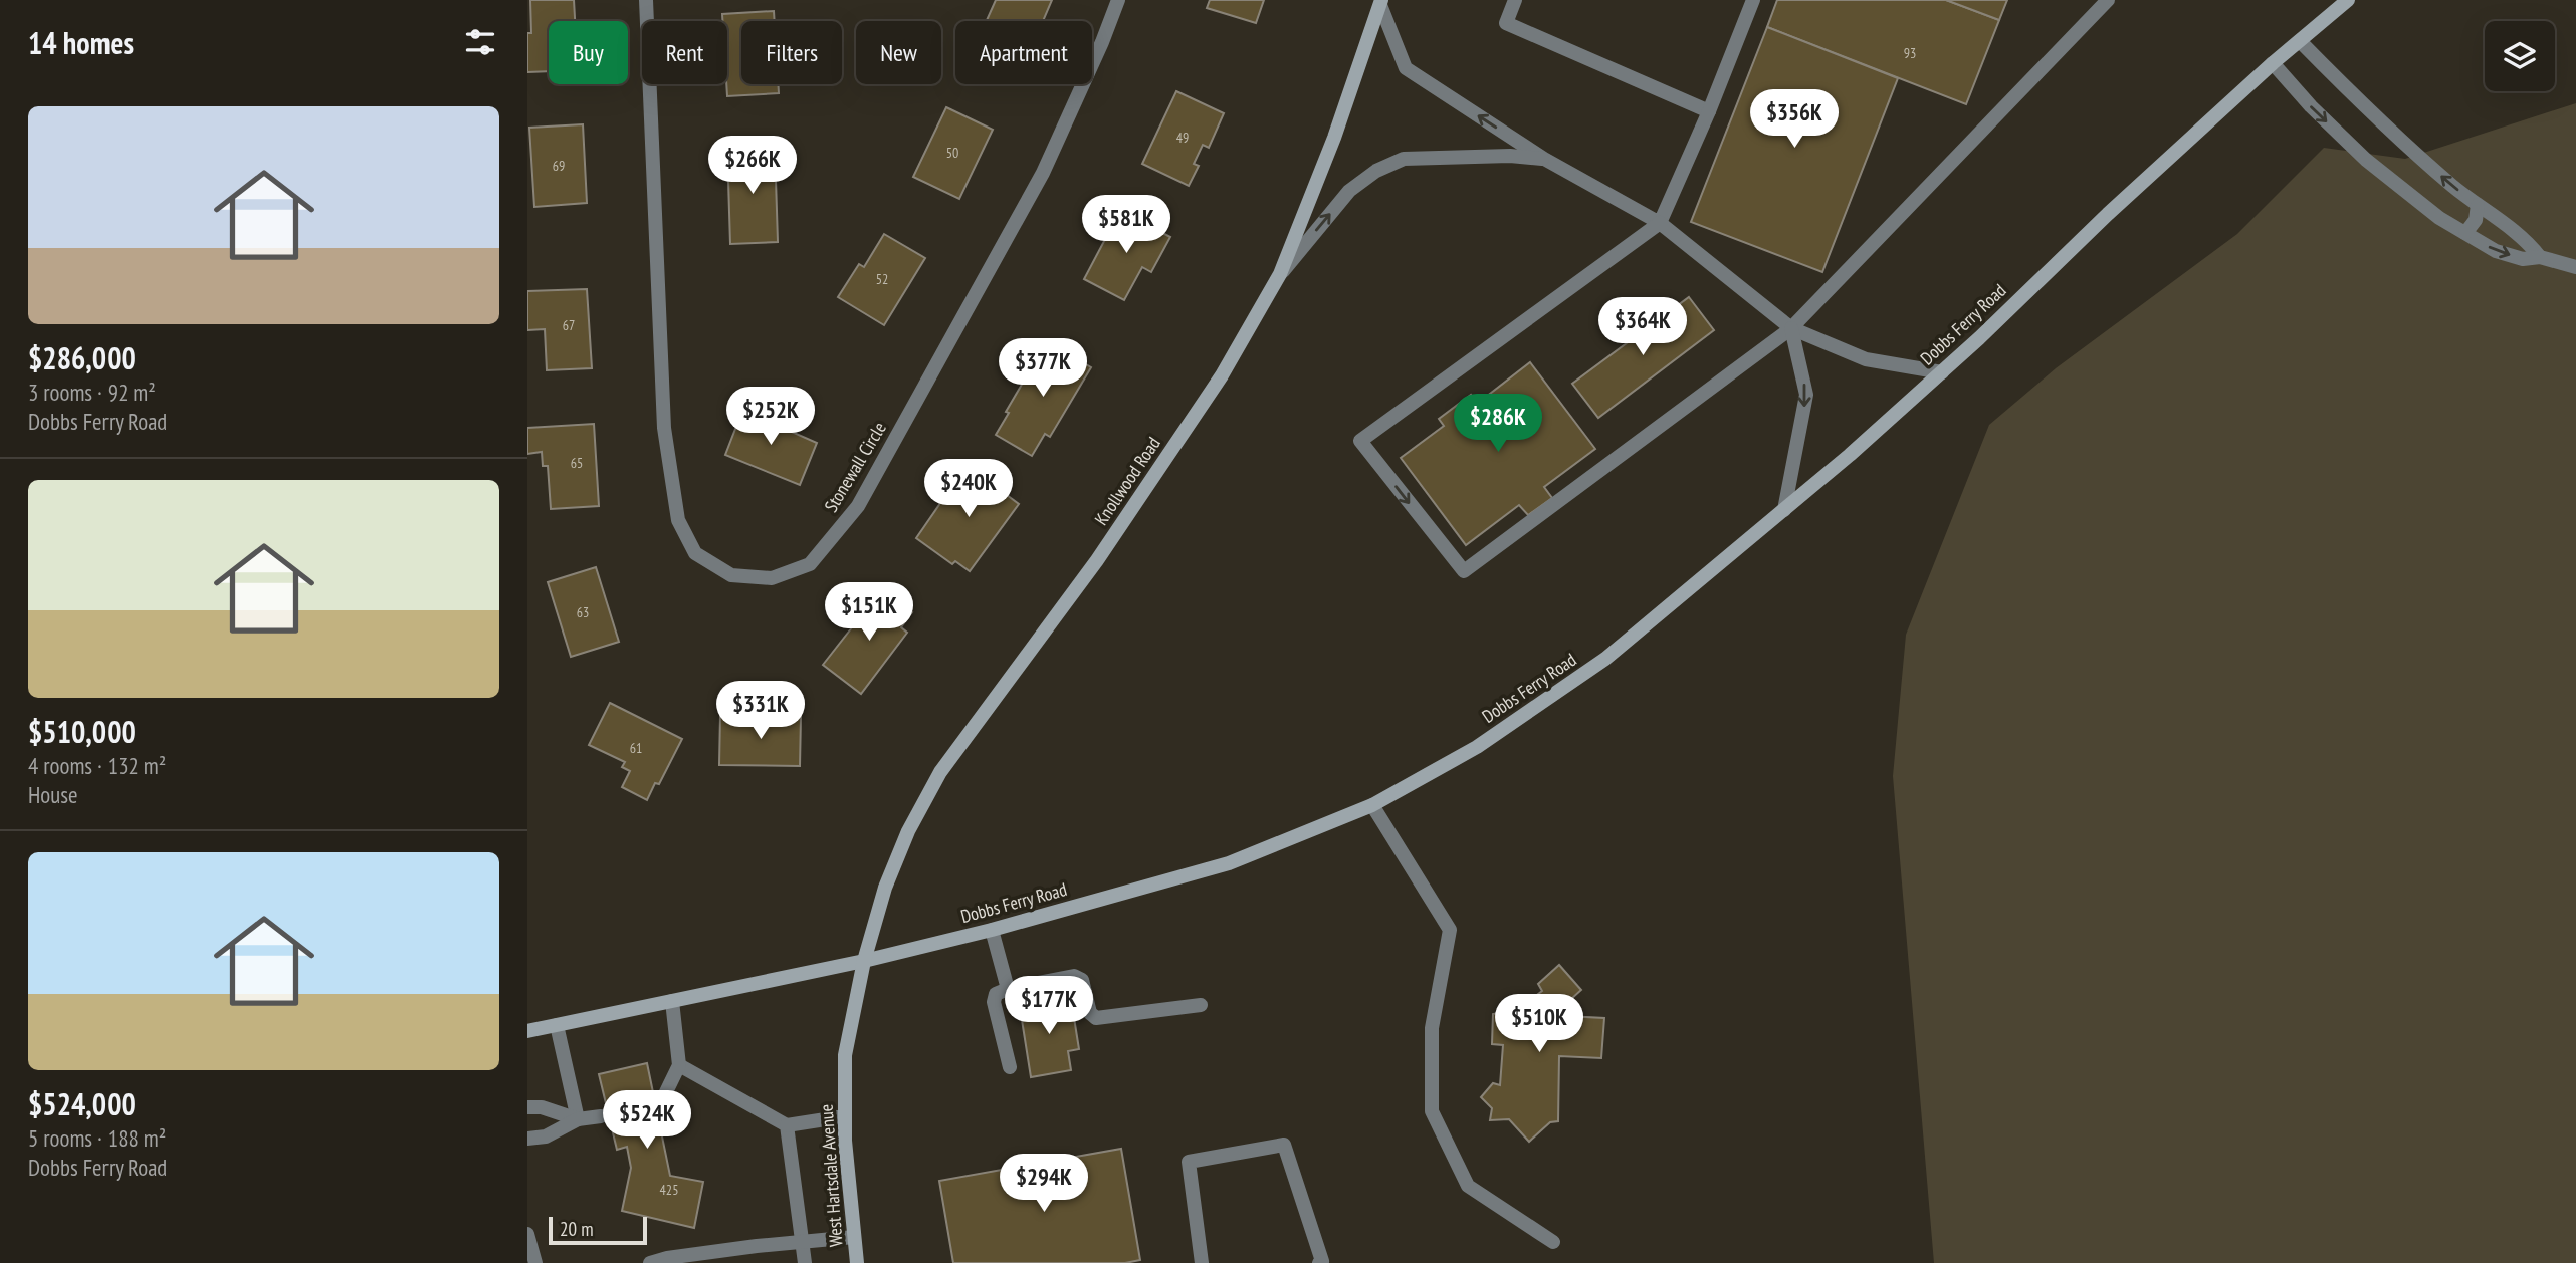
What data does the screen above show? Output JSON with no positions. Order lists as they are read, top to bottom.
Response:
{
  "streets": {
    "main road": ["Dobbs Ferry Road", "Knollwood Road", "West Hartsdale Avenue"],
    "street": ["Stonewall Circle"]
  },
  "crossings": [
    ["Dobbs Ferry Road", "Knollwood Road"],
    ["Dobbs Ferry Road", "West Hartsdale Avenue"],
    ["Knollwood Road", "West Hartsdale Avenue"]
  ],
  "house_numbers": [
    "93",
    "49",
    "50",
    "69",
    "52",
    "67",
    "65",
    "63",
    "61",
    "425"
  ],
  "scale_bar": "20 m",
  "page": {
    "heading": "14 homes",
    "chip": [
      "Buy",
      "Rent",
      "Filters",
      "New",
      "Apartment"
    ],
    "list": [
      {
        "name": "$286,000",
        "note": "3 rooms · 92 m² · Dobbs Ferry Road"
      },
      {
        "name": "$510,000",
        "note": "4 rooms · 132 m² · House"
      },
      {
        "name": "$524,000",
        "note": "5 rooms · 188 m² · Dobbs Ferry Road"
      }
    ],
    "price": [
      "$356K",
      "$266K",
      "$581K",
      "$364K",
      "$377K",
      "$252K",
      "$286K",
      "$240K",
      "$151K",
      "$331K",
      "$177K",
      "$510K",
      "$524K",
      "$294K"
    ],
    "scale": "20 m"
  }
}
